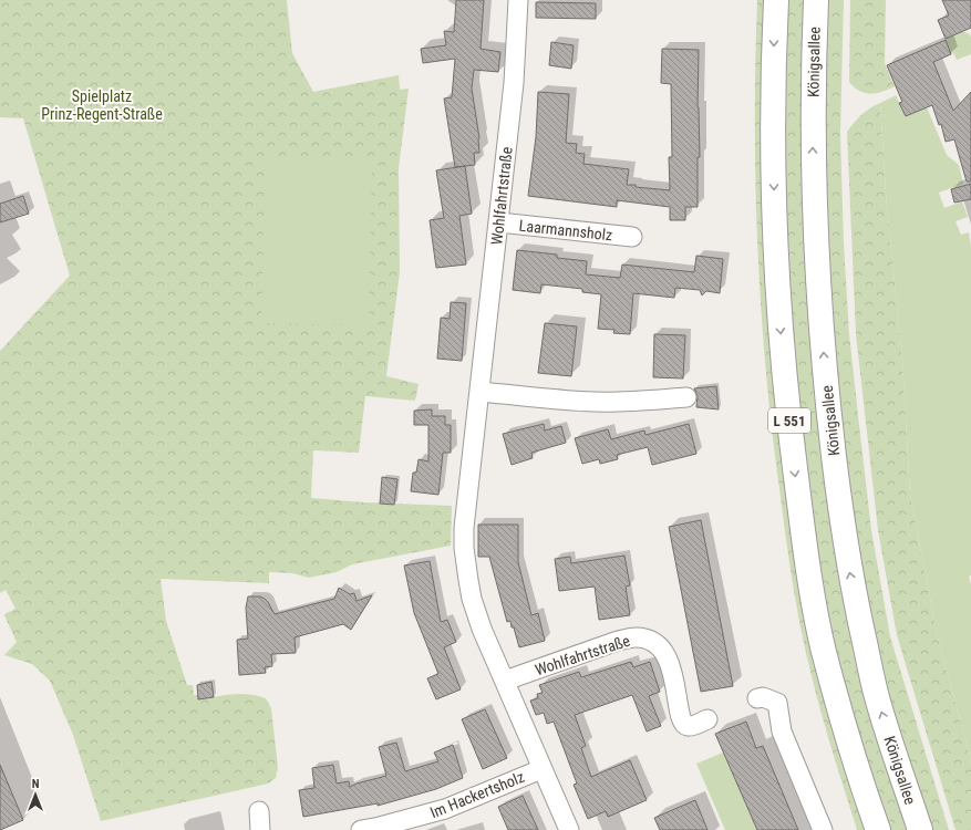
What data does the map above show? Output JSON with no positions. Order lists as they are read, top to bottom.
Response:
{
  "streets": {
    "main road": ["Königsallee", "L 551"],
    "street": ["Wohlfahrtstraße", "Laarmannsholz", "Im Hackertsholz"]
  },
  "crossings": [
    ["Wohlfahrtstraße", "Laarmannsholz"],
    ["Wohlfahrtstraße", "Im Hackertsholz"]
  ],
  "parks": ["Spielplatz Prinz-Regent-Straße"],
  "north": "top"
}
